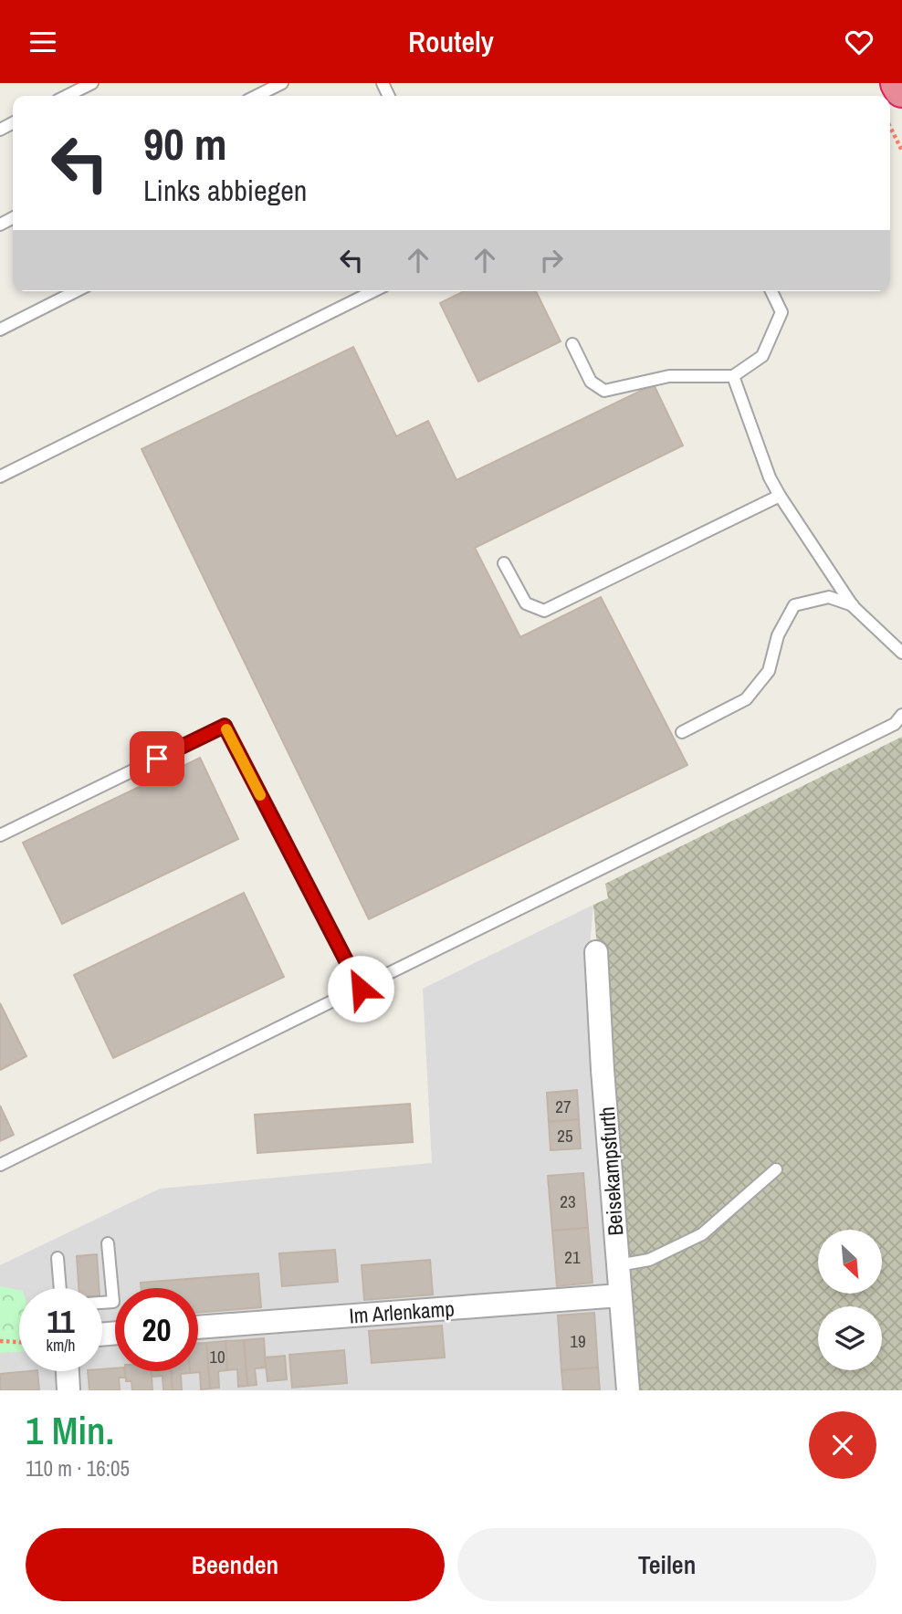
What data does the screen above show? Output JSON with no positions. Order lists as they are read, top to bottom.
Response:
{
  "streets": {
    "street": ["Beisekampsfurth", "Im Arlenkamp"]
  },
  "crossings": [
    ["Beisekampsfurth", "Im Arlenkamp"]
  ],
  "house_numbers": [
    "27",
    "25",
    "23",
    "21",
    "19",
    "10"
  ],
  "north": "bottom right",
  "page": {
    "header": "Routely",
    "turn": ["90 m", "Links abbiegen"],
    "speed": "11 km/h",
    "limit": "20",
    "heading": ["1 Min.", "110 m · 16:05"],
    "buttons": ["Beenden", "Teilen"]
  }
}
